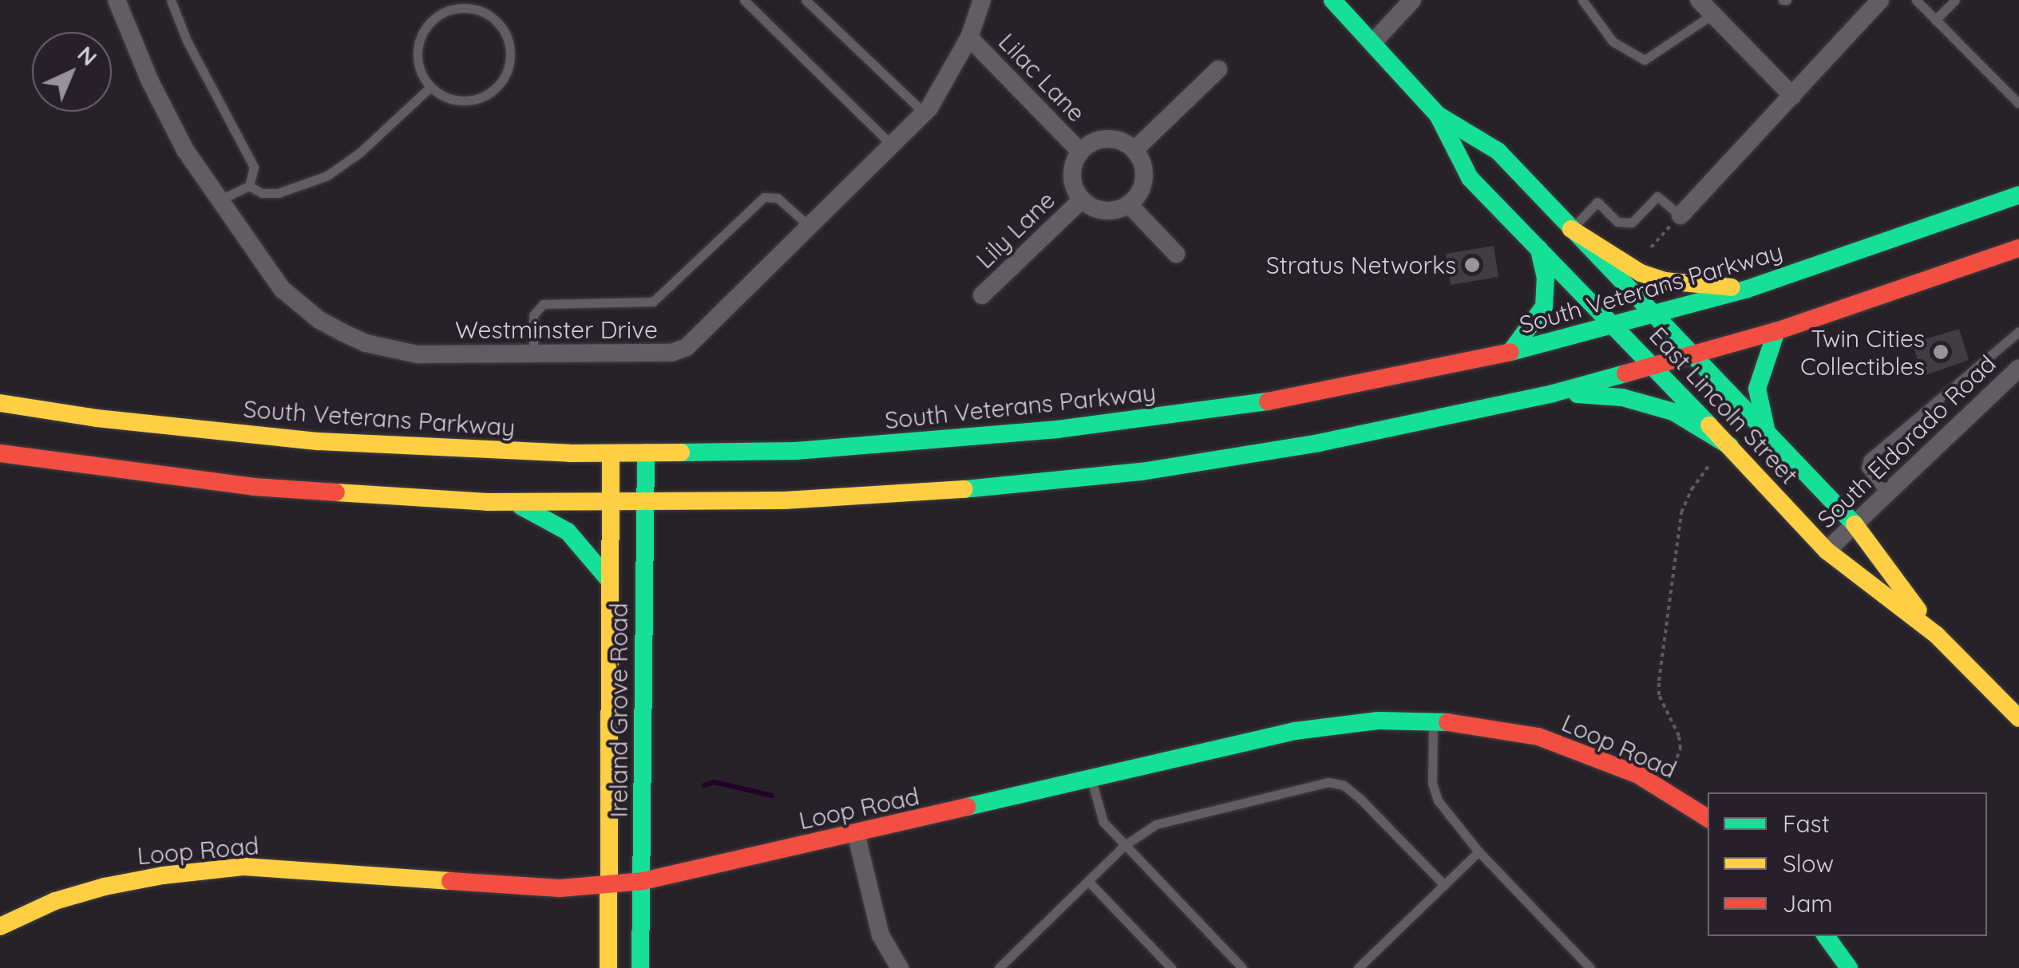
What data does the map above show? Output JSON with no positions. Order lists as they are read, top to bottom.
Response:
{
  "streets": {
    "main road": [
      "South Veterans Parkway",
      "East Lincoln Street",
      "Ireland Grove Road",
      "Loop Road"
    ],
    "street": [
      "Lilac Lane",
      "Lily Lane",
      "Westminster Drive",
      "South Eldorado Road"
    ]
  },
  "crossings": [
    ["Lilac Lane", "Lily Lane"],
    ["Lilac Lane", "Westminster Drive"],
    ["South Veterans Parkway", "East Lincoln Street"],
    ["South Veterans Parkway", "Ireland Grove Road"],
    ["East Lincoln Street", "South Eldorado Road"],
    ["Ireland Grove Road", "Loop Road"]
  ],
  "places": ["Stratus Networks", "Twin Cities Collectibles"],
  "legend": ["Fast", "Slow", "Jam"],
  "north": "top right"
}
